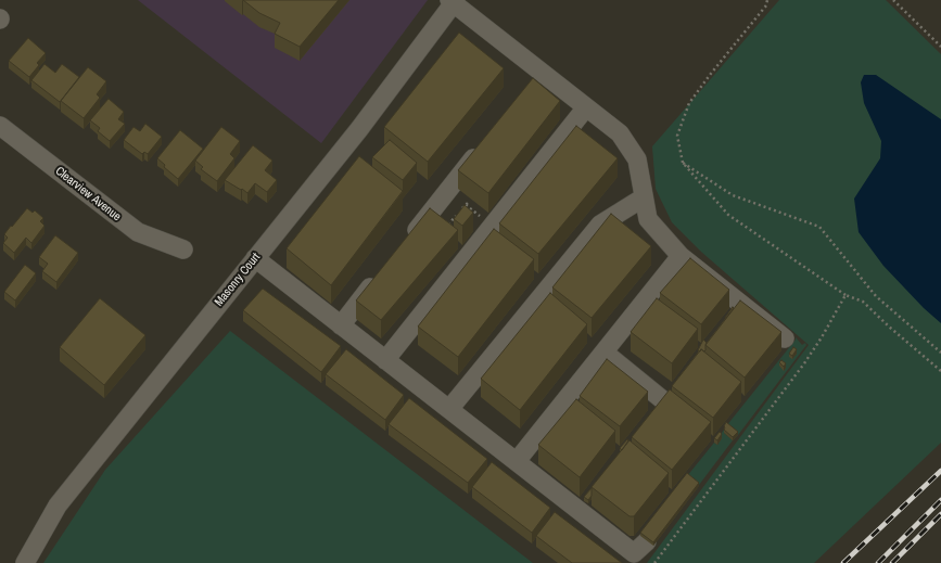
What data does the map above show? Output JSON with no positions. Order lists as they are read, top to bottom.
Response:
{
  "streets": {
    "street": ["Clearview Avenue", "Masonry Court"]
  }
}
